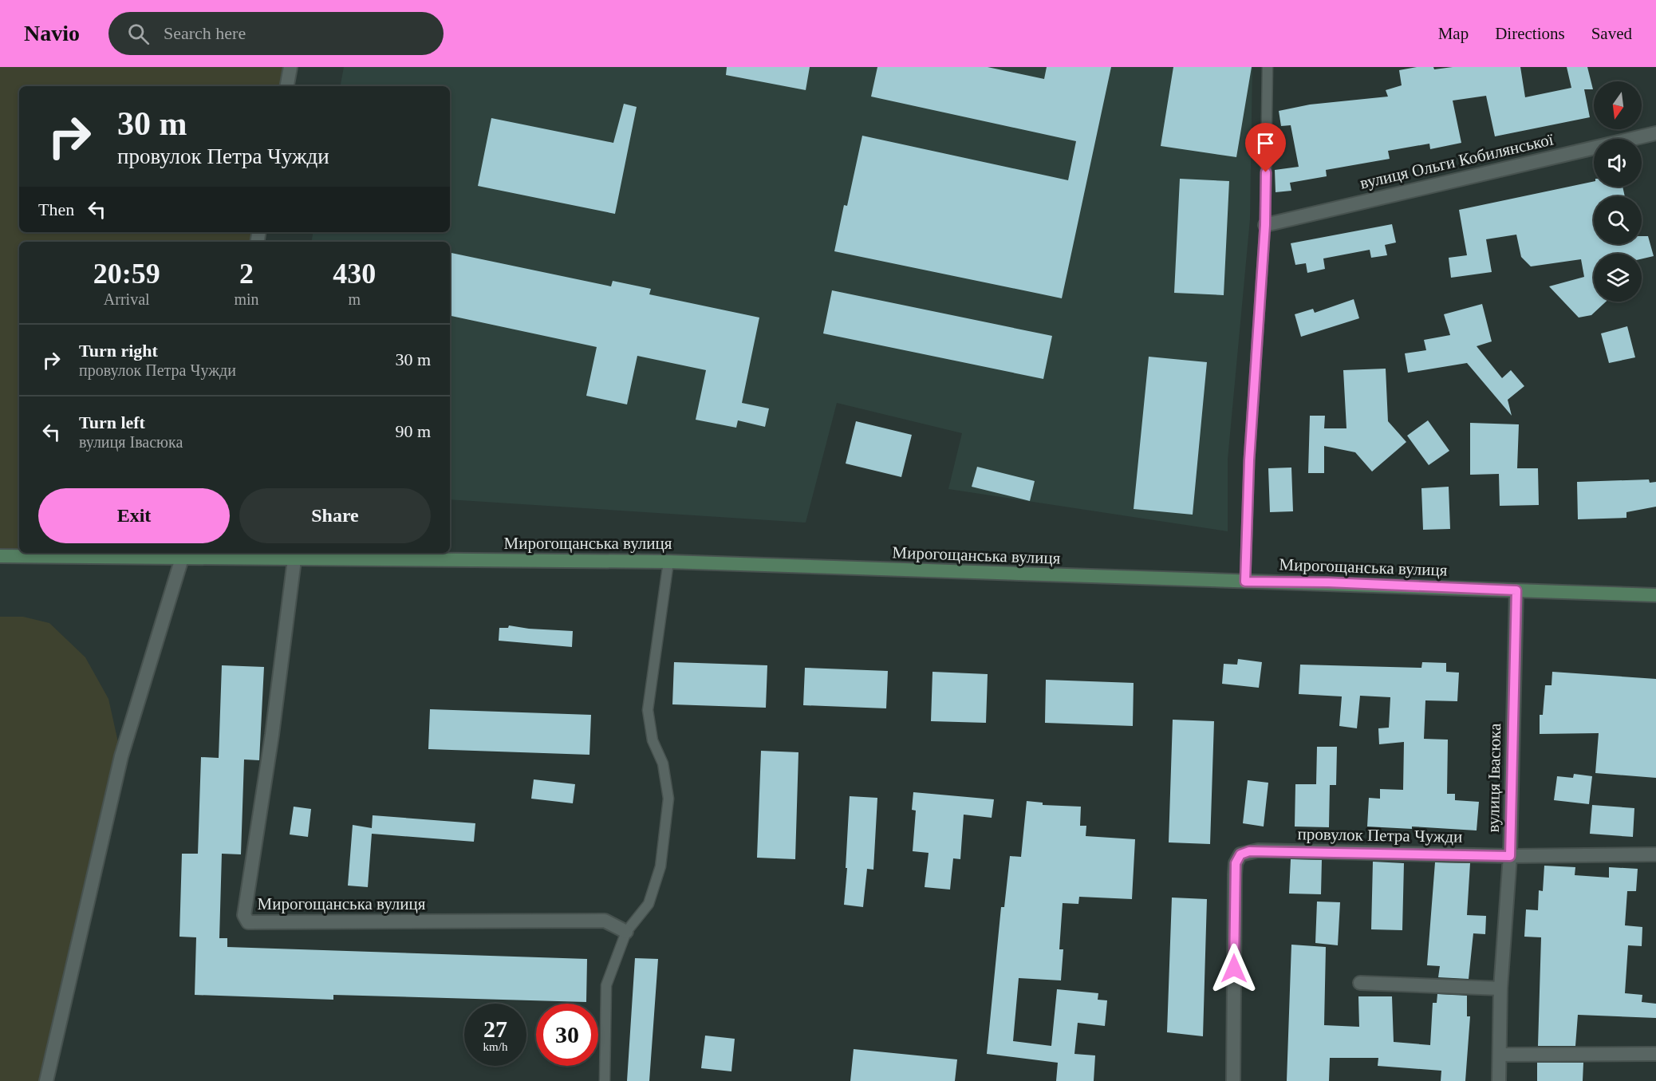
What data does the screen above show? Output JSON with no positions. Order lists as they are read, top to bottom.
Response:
{
  "streets": {
    "main road": ["Мирогощанська вулиця"],
    "street": ["вулиця Ольги Кобилянської", "вулиця Івасюка", "провулок Петра Чужди"]
  },
  "crossings": [
    ["Мирогощанська вулиця", "вулиця Івасюка"],
    ["вулиця Івасюка", "провулок Петра Чужди"]
  ],
  "north": "bottom",
  "page": {
    "header": "Navio",
    "search": "Search here",
    "nav": ["Map", "Directions", "Saved"],
    "turn": ["30 m", "провулок Петра Чужди"],
    "then": "Then",
    "eta": [
      "20:59",
      "Arrival",
      "2",
      "min",
      "430",
      "m"
    ],
    "list": [
      {
        "name": "Turn right",
        "note": "провулок Петра Чужди",
        "value": "30 m"
      },
      {
        "name": "Turn left",
        "note": "вулиця Івасюка",
        "value": "90 m"
      }
    ],
    "buttons": ["Exit", "Share"],
    "speed": "27 km/h",
    "limit": "30"
  }
}
